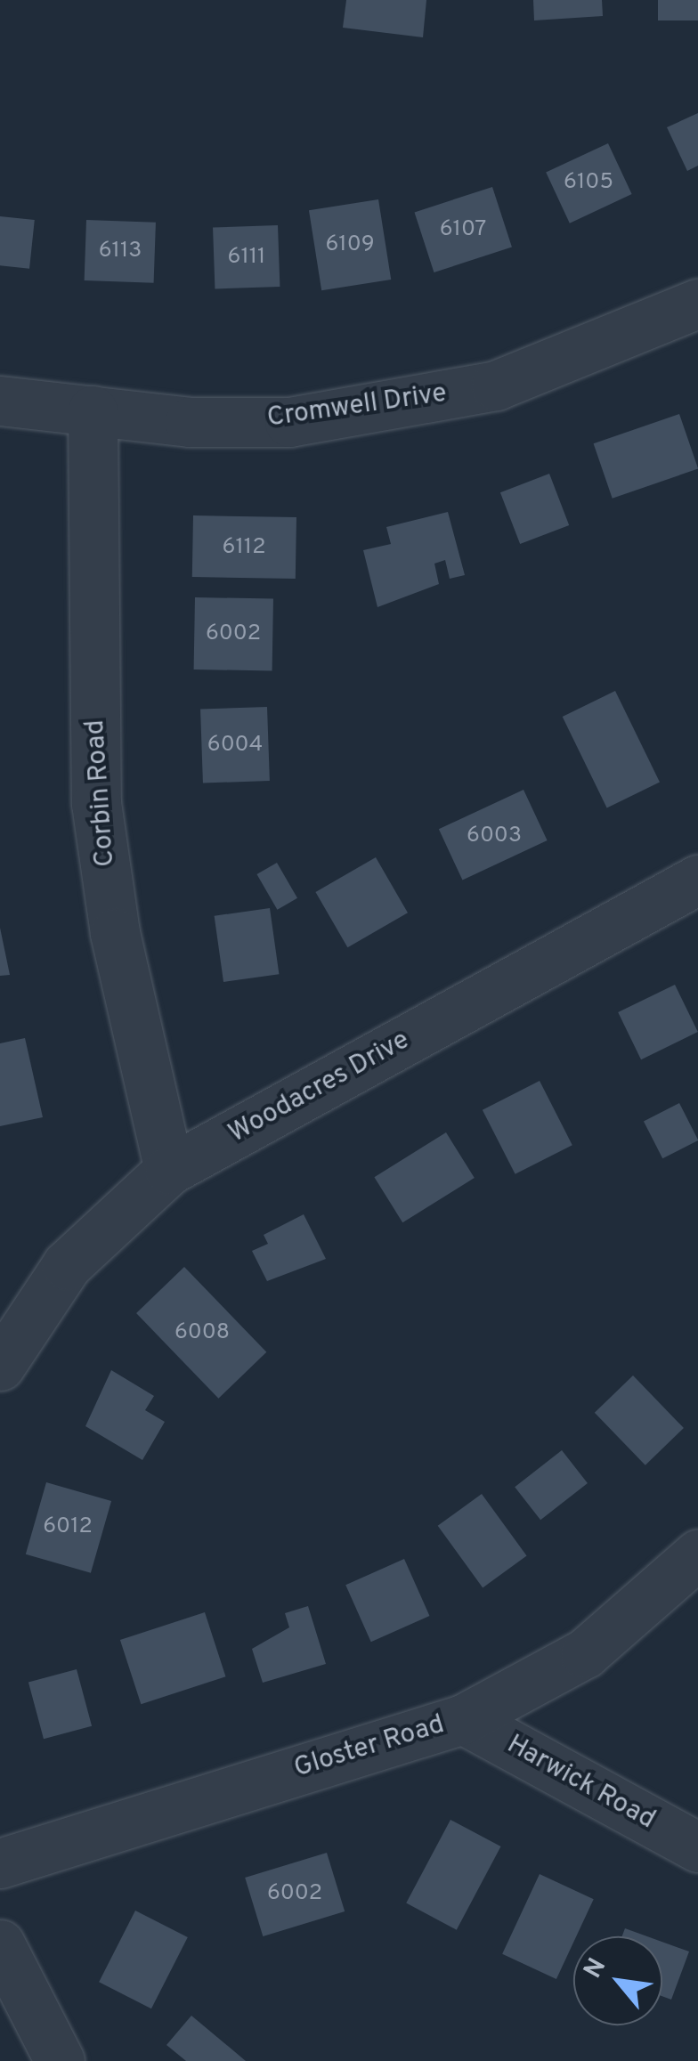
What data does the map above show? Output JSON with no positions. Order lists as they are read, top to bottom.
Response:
{
  "streets": {
    "street": [
      "Cromwell Drive",
      "Corbin Road",
      "Woodacres Drive",
      "Gloster Road",
      "Harwick Road"
    ]
  },
  "crossings": [
    ["Cromwell Drive", "Corbin Road"],
    ["Corbin Road", "Woodacres Drive"],
    ["Gloster Road", "Harwick Road"]
  ],
  "house_numbers": [
    "6105",
    "6107",
    "6109",
    "6113",
    "6111",
    "6112",
    "6002",
    "6004",
    "6003",
    "6008",
    "6012",
    "6002"
  ],
  "north": "top left"
}
